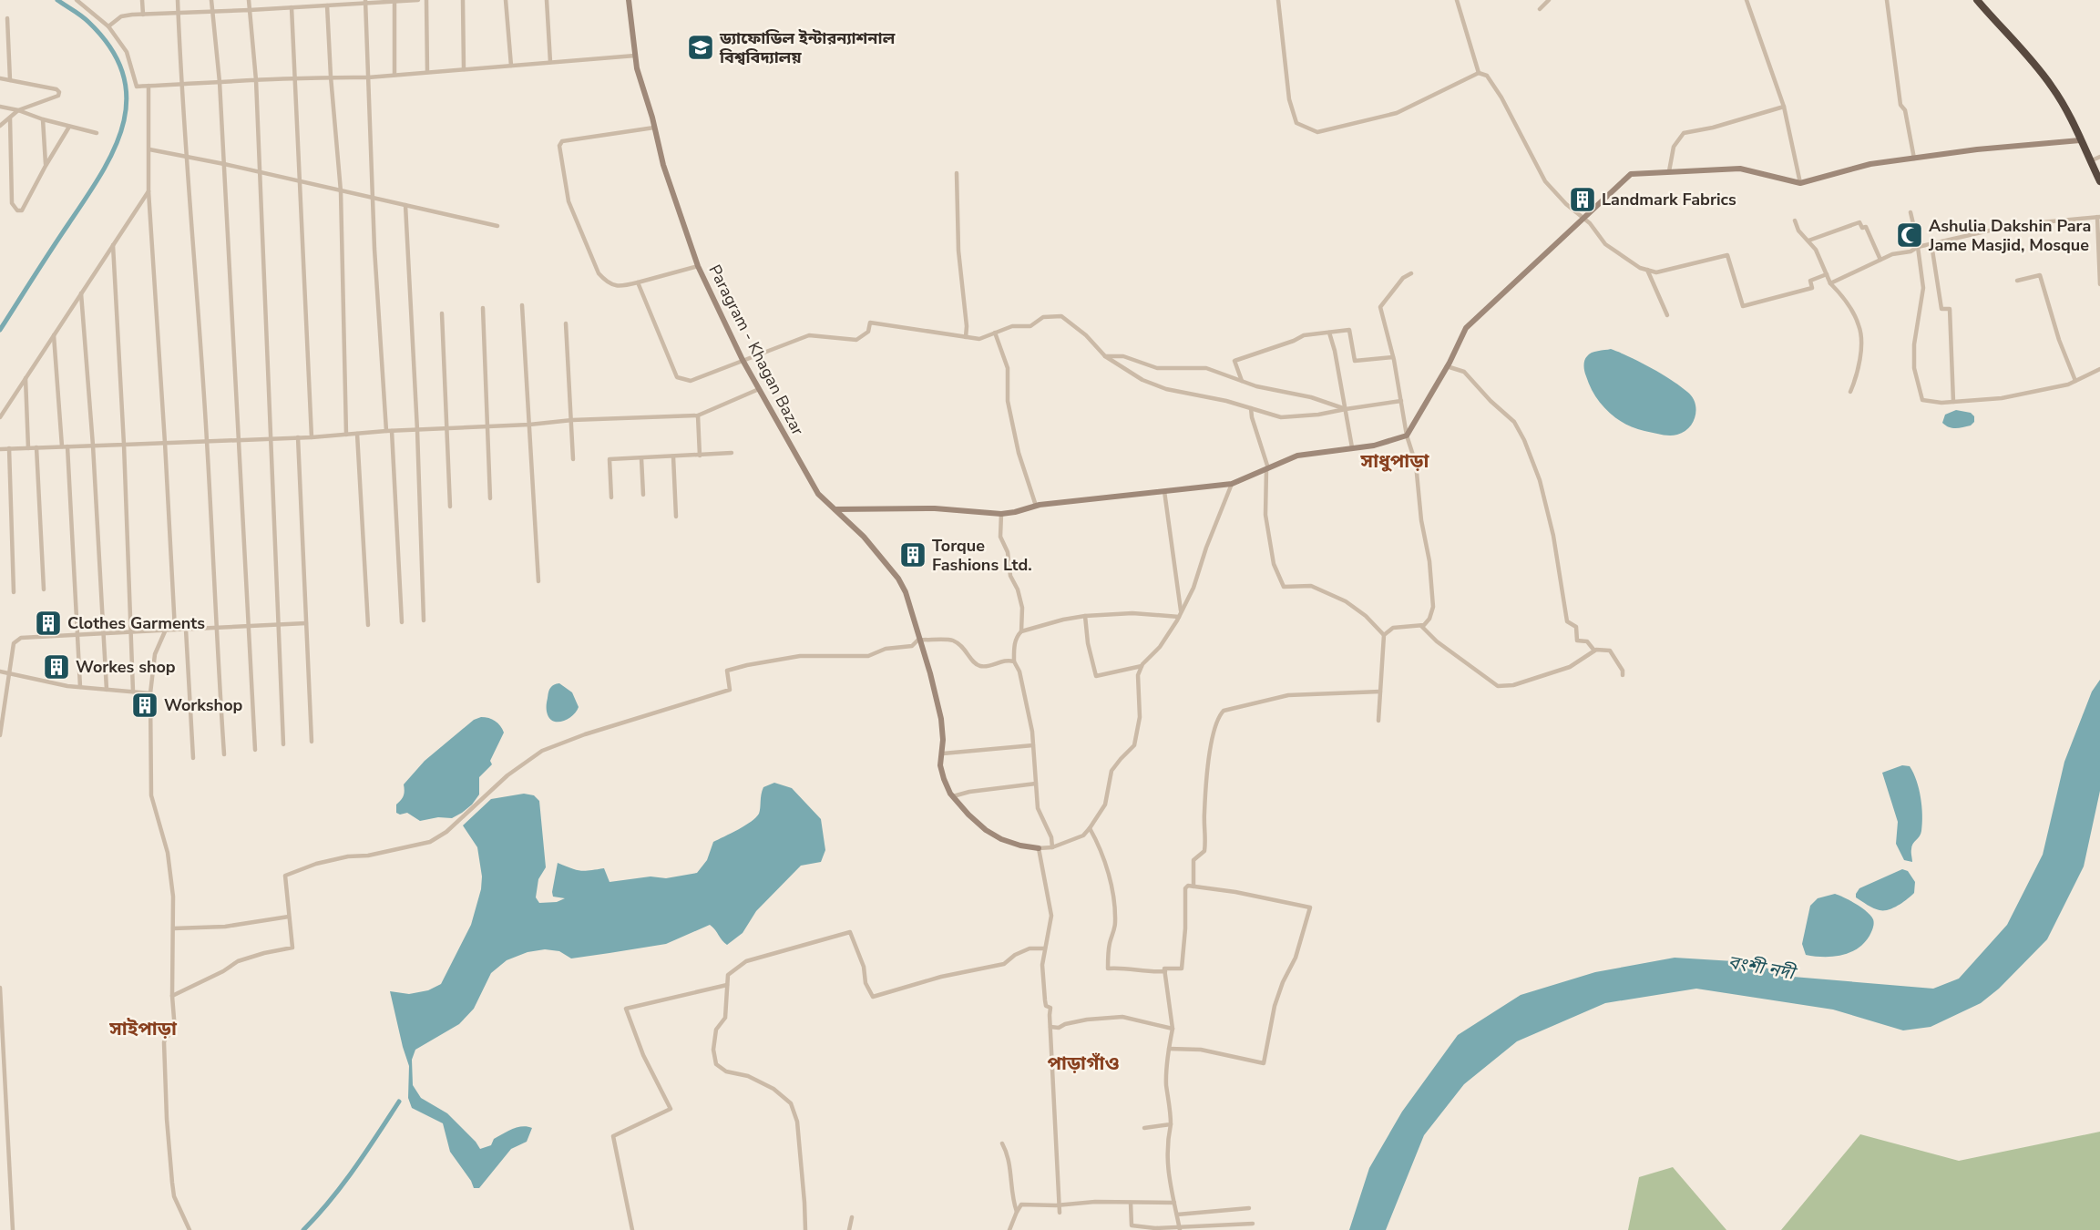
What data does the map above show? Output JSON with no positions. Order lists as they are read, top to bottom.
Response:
{
  "streets": {
    "street": ["Paragram - Khagan Bazar"]
  },
  "districts": ["সাধুপাড়া", "সাইপাড়া", "পাড়াগাঁও"],
  "water": ["বংশী নদী"],
  "places": {
    "school or university": ["ড্যাফোডিল ইন্টারন্যাশনাল বিশ্ববিদ্যালয়"],
    "building": [
      "Landmark Fabrics",
      "Torque Fashions Ltd.",
      "Clothes Garments",
      "Workes shop",
      "Workshop"
    ],
    "mosque": ["Ashulia Dakshin Para Jame Masjid, Mosque"]
  }
}
